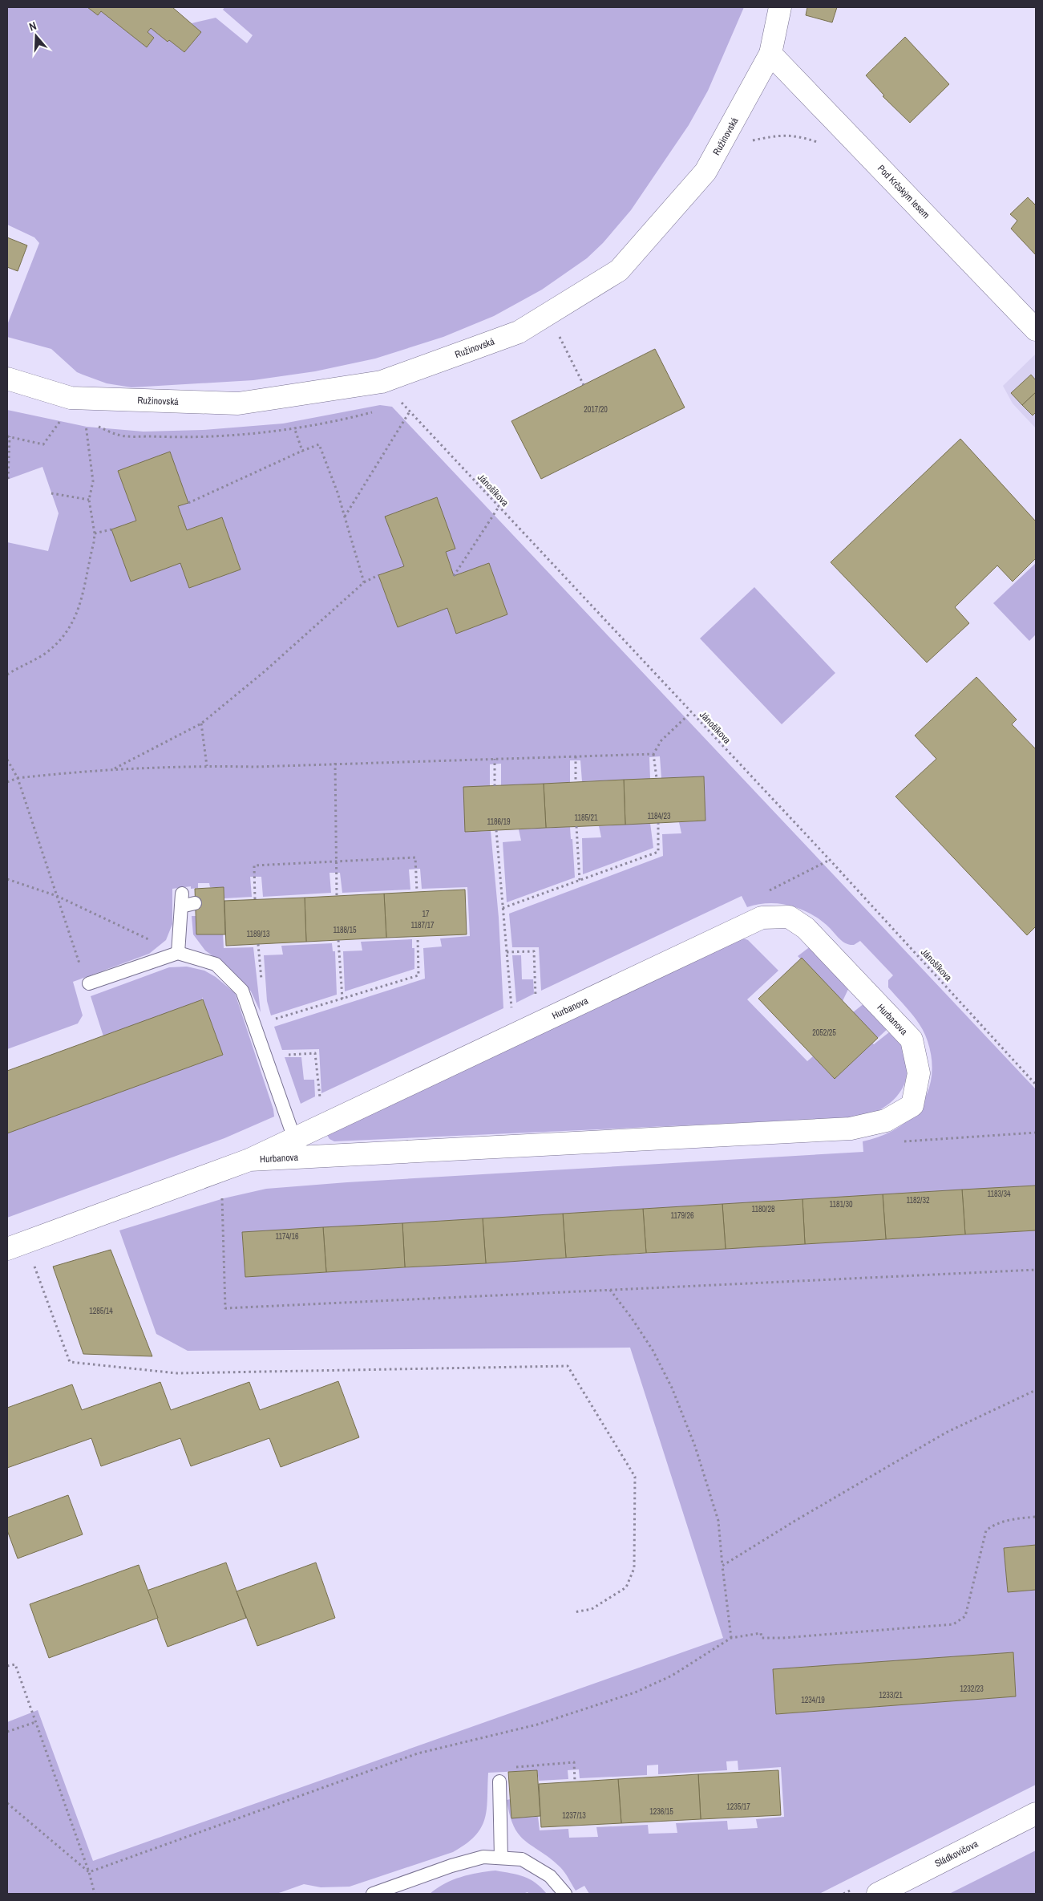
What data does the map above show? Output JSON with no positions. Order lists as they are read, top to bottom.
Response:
{
  "streets": {
    "street": [
      "Ružinovská",
      "Pod Krčským lesem",
      "Hurbanova",
      "Sládkovičova"
    ],
    "path": ["Jánošíkova"]
  },
  "crossings": [
    ["Ružinovská", "Pod Krčským lesem"],
    ["Ružinovská", "Jánošíkova"]
  ],
  "house_numbers": [
    "2017/20",
    "1184/23",
    "1185/21",
    "1186/19",
    "17",
    "1187/17",
    "1188/15",
    "1189/13",
    "2052/25",
    "1183/34",
    "1182/32",
    "1181/30",
    "1180/28",
    "1179/26",
    "1174/16",
    "1285/14",
    "1232/23",
    "1233/21",
    "1234/19",
    "1235/17",
    "1236/15",
    "1237/13"
  ],
  "north": "top"
}
